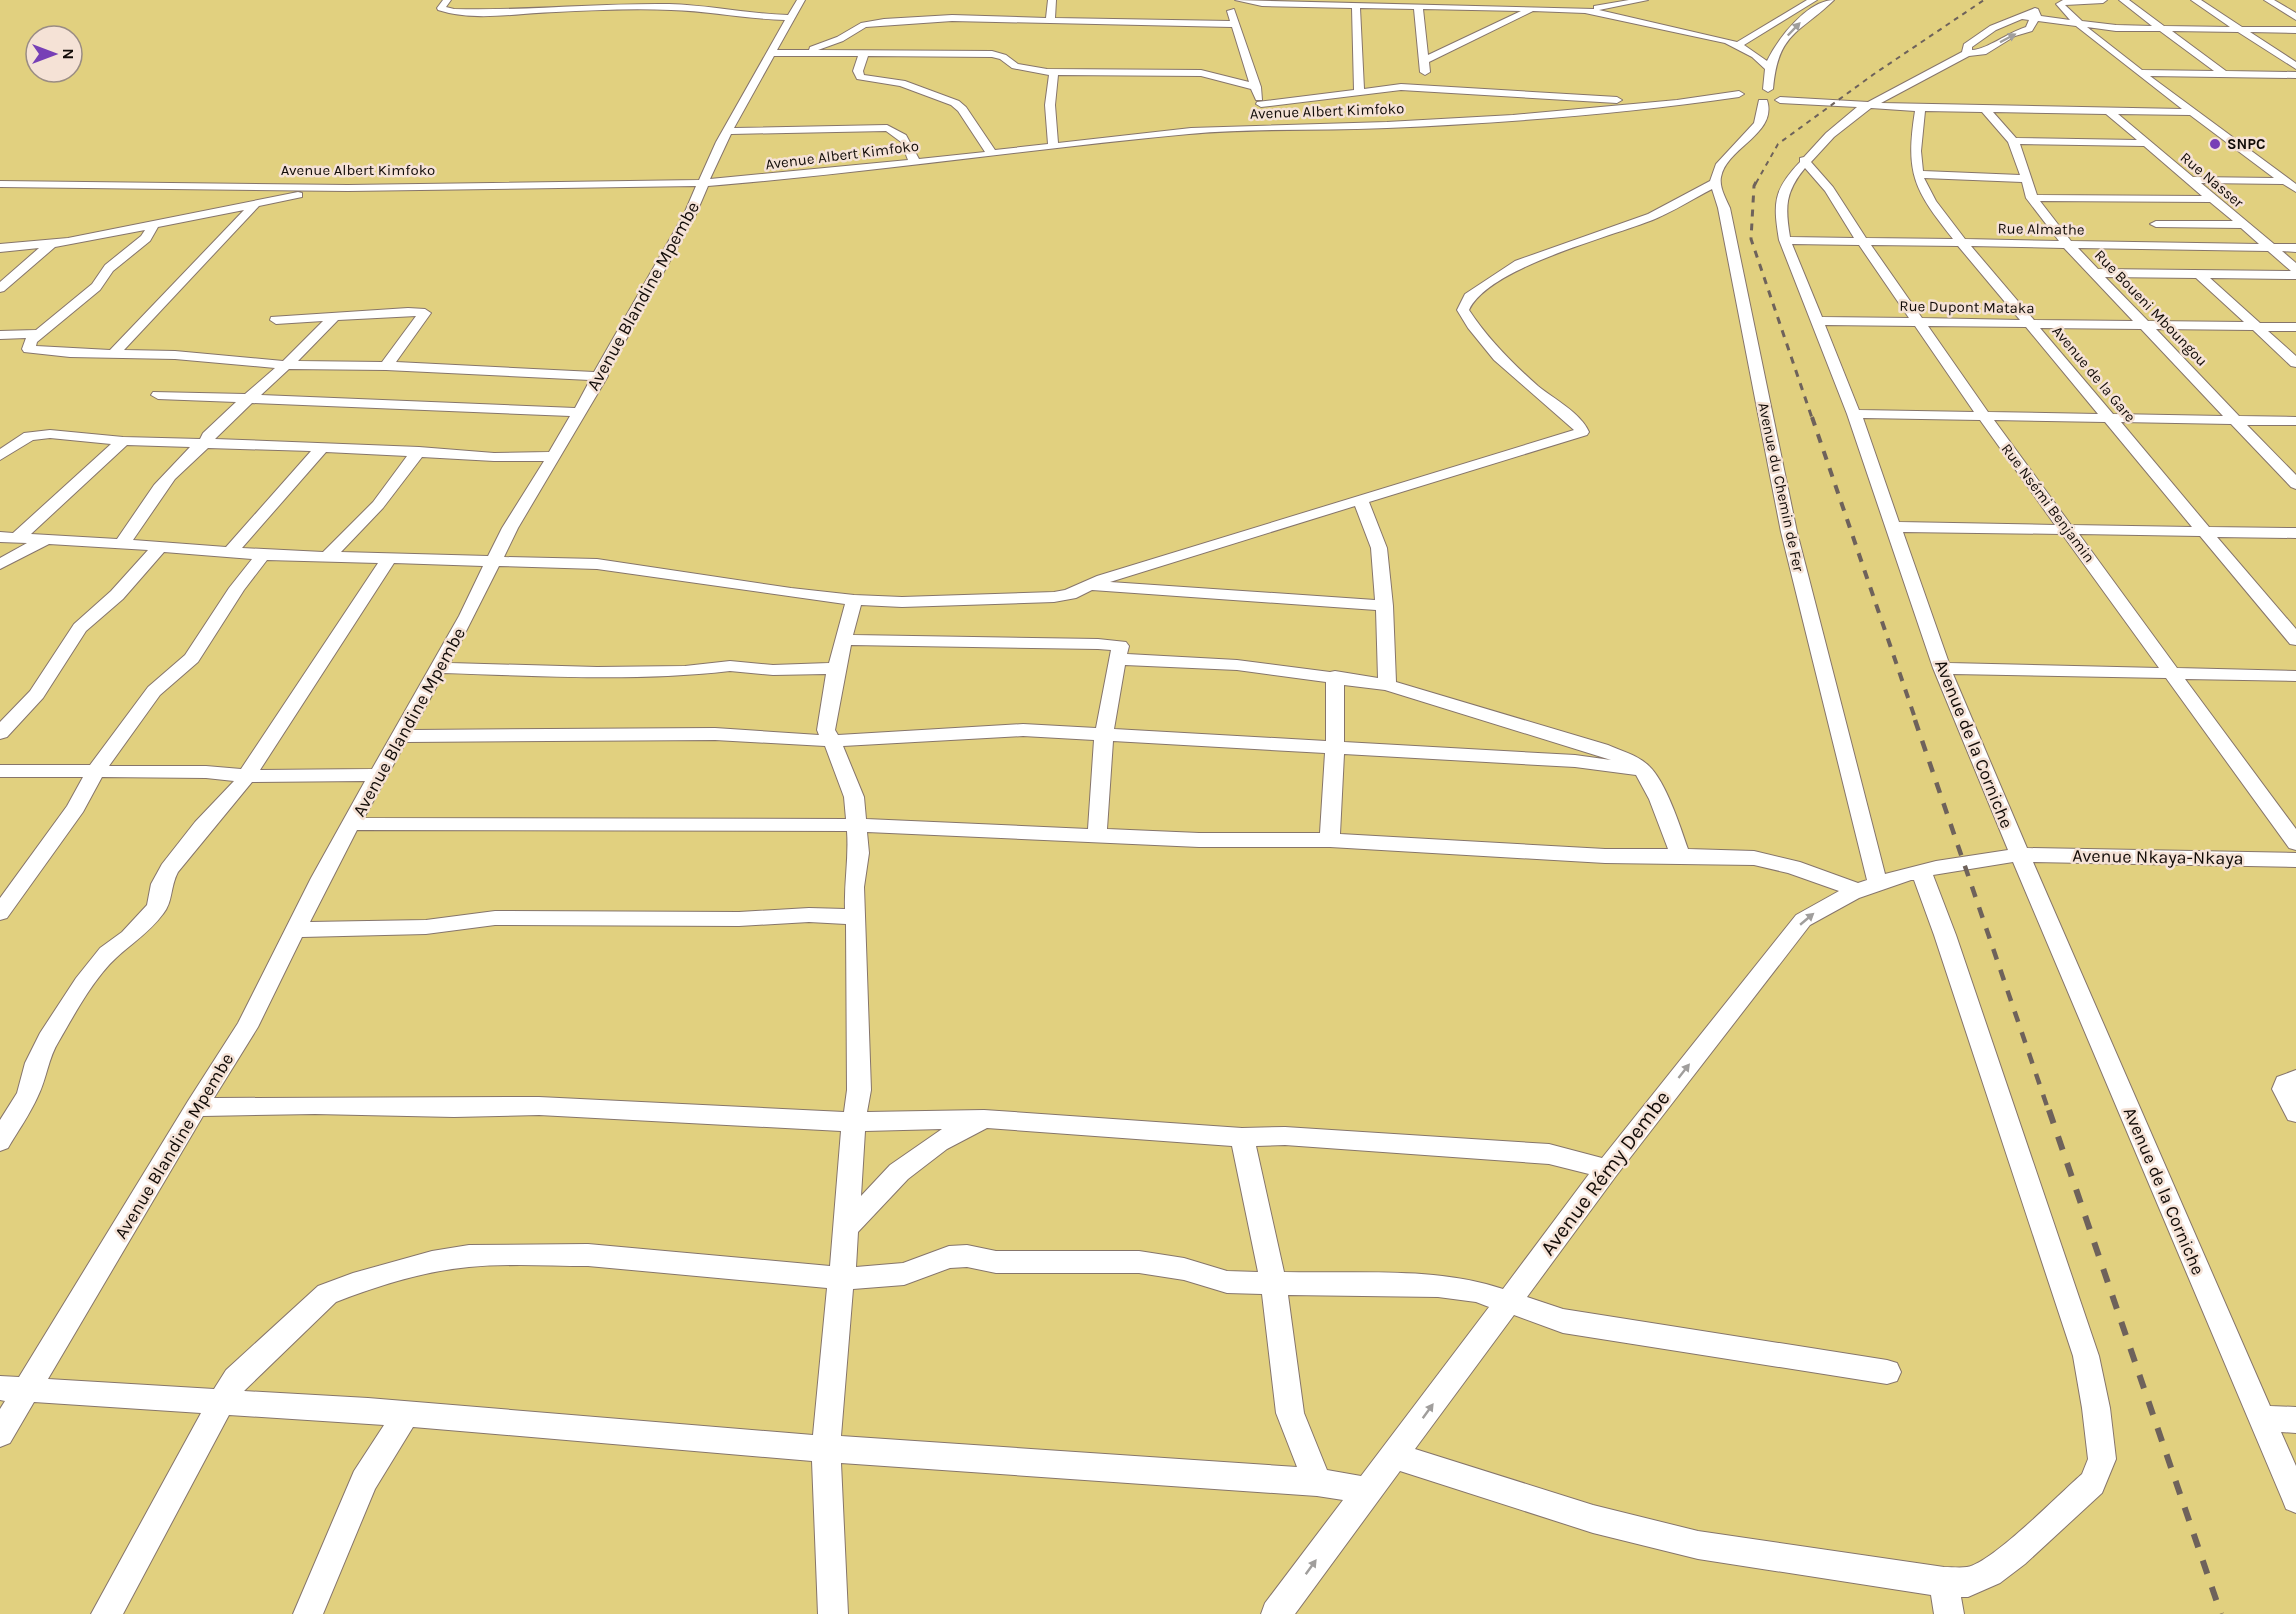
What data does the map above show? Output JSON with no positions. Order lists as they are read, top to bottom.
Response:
{
  "streets": {
    "street": [
      "Avenue Albert Kimfoko",
      "Rue Nasser",
      "Rue Almathe",
      "Avenue Blandine Mpembe",
      "Rue Dupont Mataka",
      "Rue Boueni Mboungou",
      "Avenue de la Gare",
      "Avenue du Chemin de Fer",
      "Rue Nsémi Benjamin",
      "Avenue de la Corniche",
      "Avenue Nkaya-Nkaya",
      "Avenue Rémy Dembe"
    ]
  },
  "crossings": [
    ["Avenue Albert Kimfoko", "Rue Nasser"],
    ["Avenue Albert Kimfoko", "Avenue Blandine Mpembe"],
    ["Avenue Albert Kimfoko", "Rue Boueni Mboungou"],
    ["Avenue Albert Kimfoko", "Avenue de la Gare"],
    ["Avenue Albert Kimfoko", "Avenue de la Corniche"],
    ["Rue Nasser", "Rue Almathe"],
    ["Rue Almathe", "Rue Boueni Mboungou"],
    ["Rue Almathe", "Avenue de la Gare"],
    ["Rue Almathe", "Rue Nsémi Benjamin"],
    ["Rue Almathe", "Avenue de la Corniche"],
    ["Rue Dupont Mataka", "Rue Boueni Mboungou"],
    ["Rue Dupont Mataka", "Avenue de la Gare"],
    ["Rue Dupont Mataka", "Rue Nsémi Benjamin"],
    ["Rue Dupont Mataka", "Avenue de la Corniche"],
    ["Avenue du Chemin de Fer", "Avenue Rémy Dembe"],
    ["Rue Nsémi Benjamin", "Avenue de la Corniche"],
    ["Avenue de la Corniche", "Avenue Nkaya-Nkaya"],
    ["Avenue de la Corniche", "Avenue Rémy Dembe"],
    ["Avenue Nkaya-Nkaya", "Avenue Rémy Dembe"]
  ],
  "one_way": ["Avenue Rémy Dembe"],
  "places": ["SNPC"],
  "north": "right"
}
